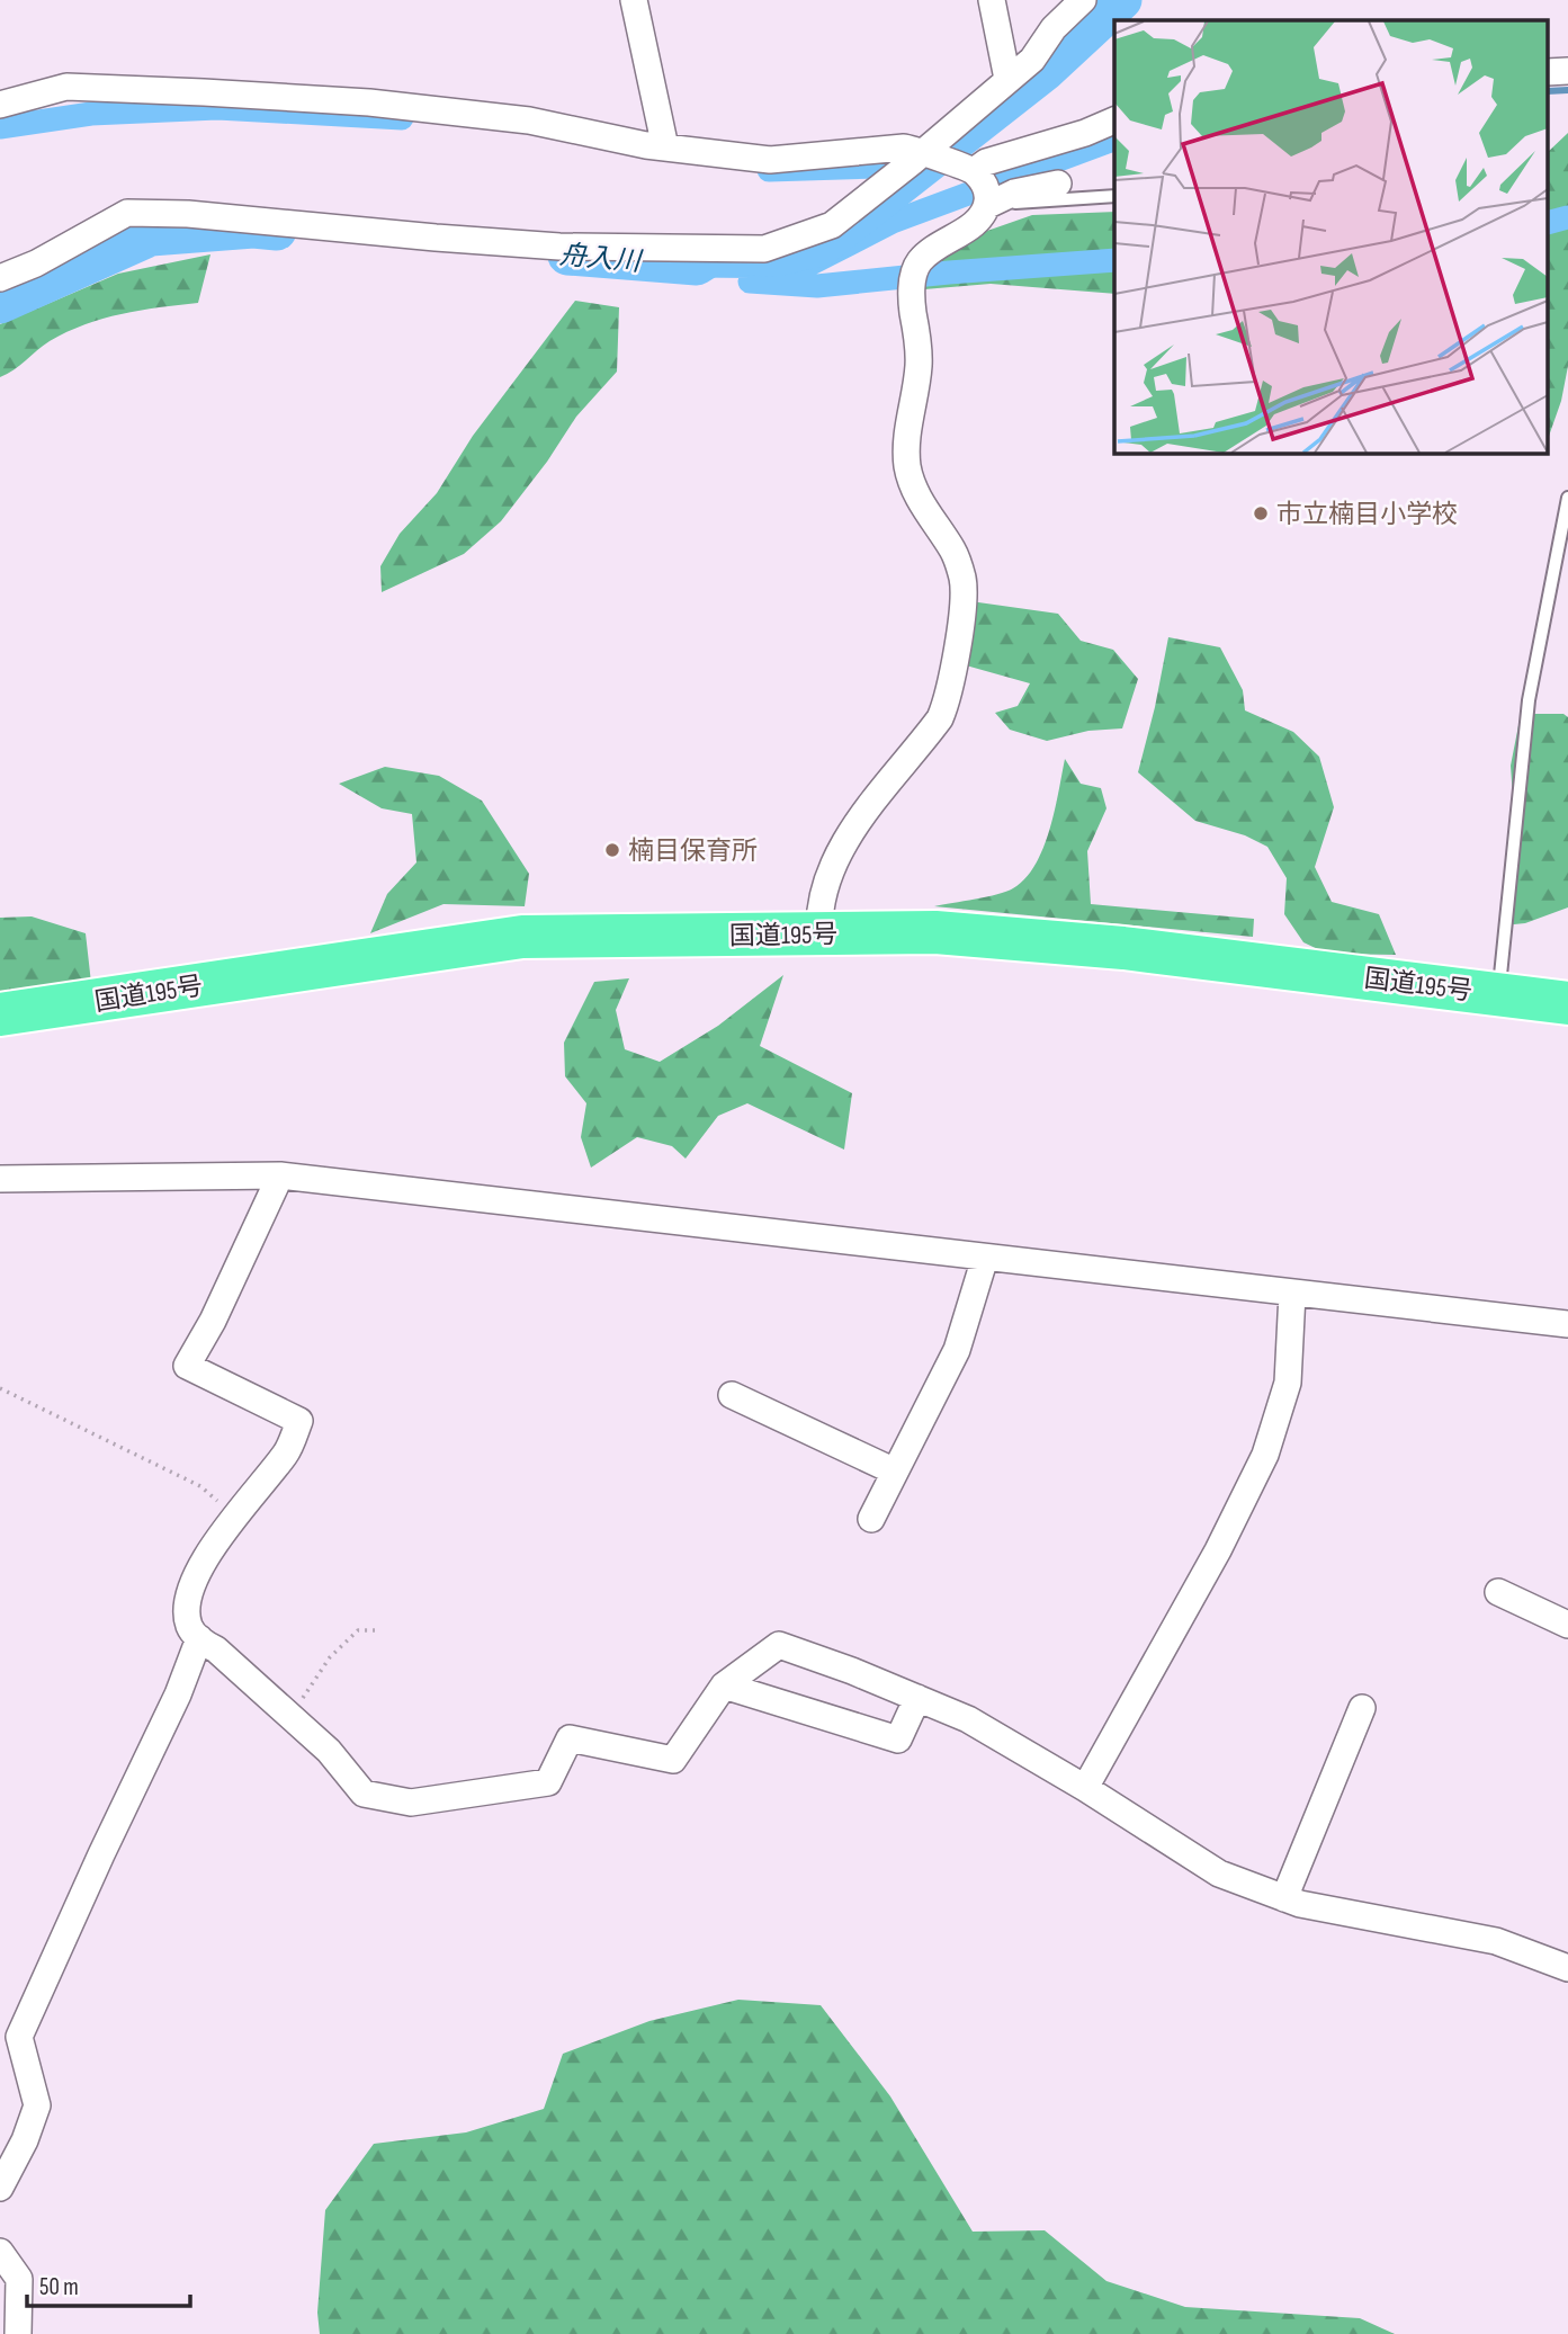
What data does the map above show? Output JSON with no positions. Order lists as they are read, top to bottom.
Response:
{
  "streets": {
    "highway": ["国道195号"]
  },
  "water": ["舟入川"],
  "places": ["市立楠目小学校", "楠目保育所"],
  "scale_bar": "50 m"
}
